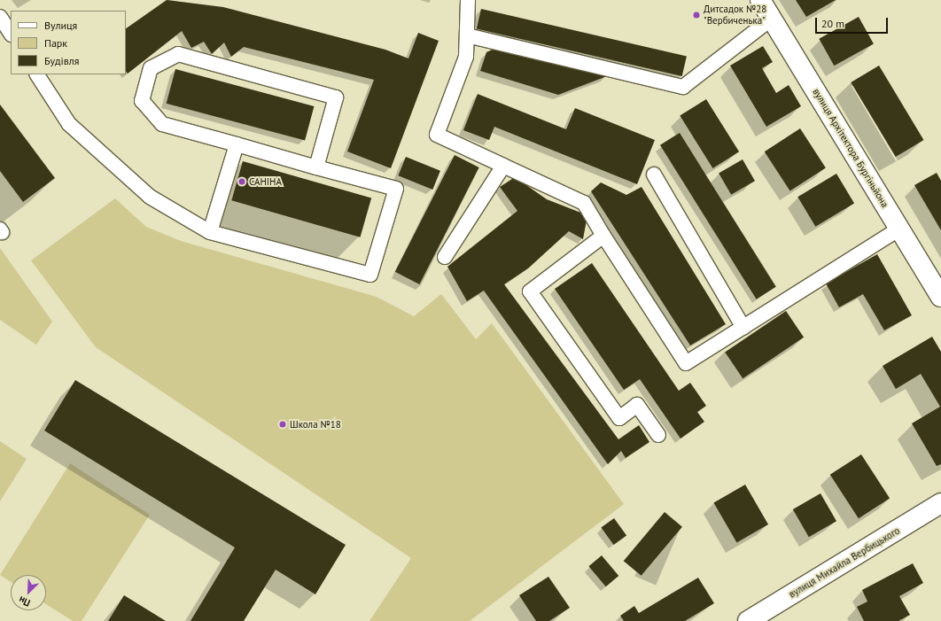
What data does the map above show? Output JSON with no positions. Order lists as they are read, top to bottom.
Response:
{
  "streets": {
    "street": ["вулиця Архітектора Бургіньйона", "вулиця Михайла Вербицького"]
  },
  "places": ["Дитсадок №28 \"Вербиченька\"", "САНІНА", "Школа №18"],
  "legend": ["Вулиця", "Парк", "Будівля"],
  "scale_bar": "20 m",
  "north": "bottom left"
}
